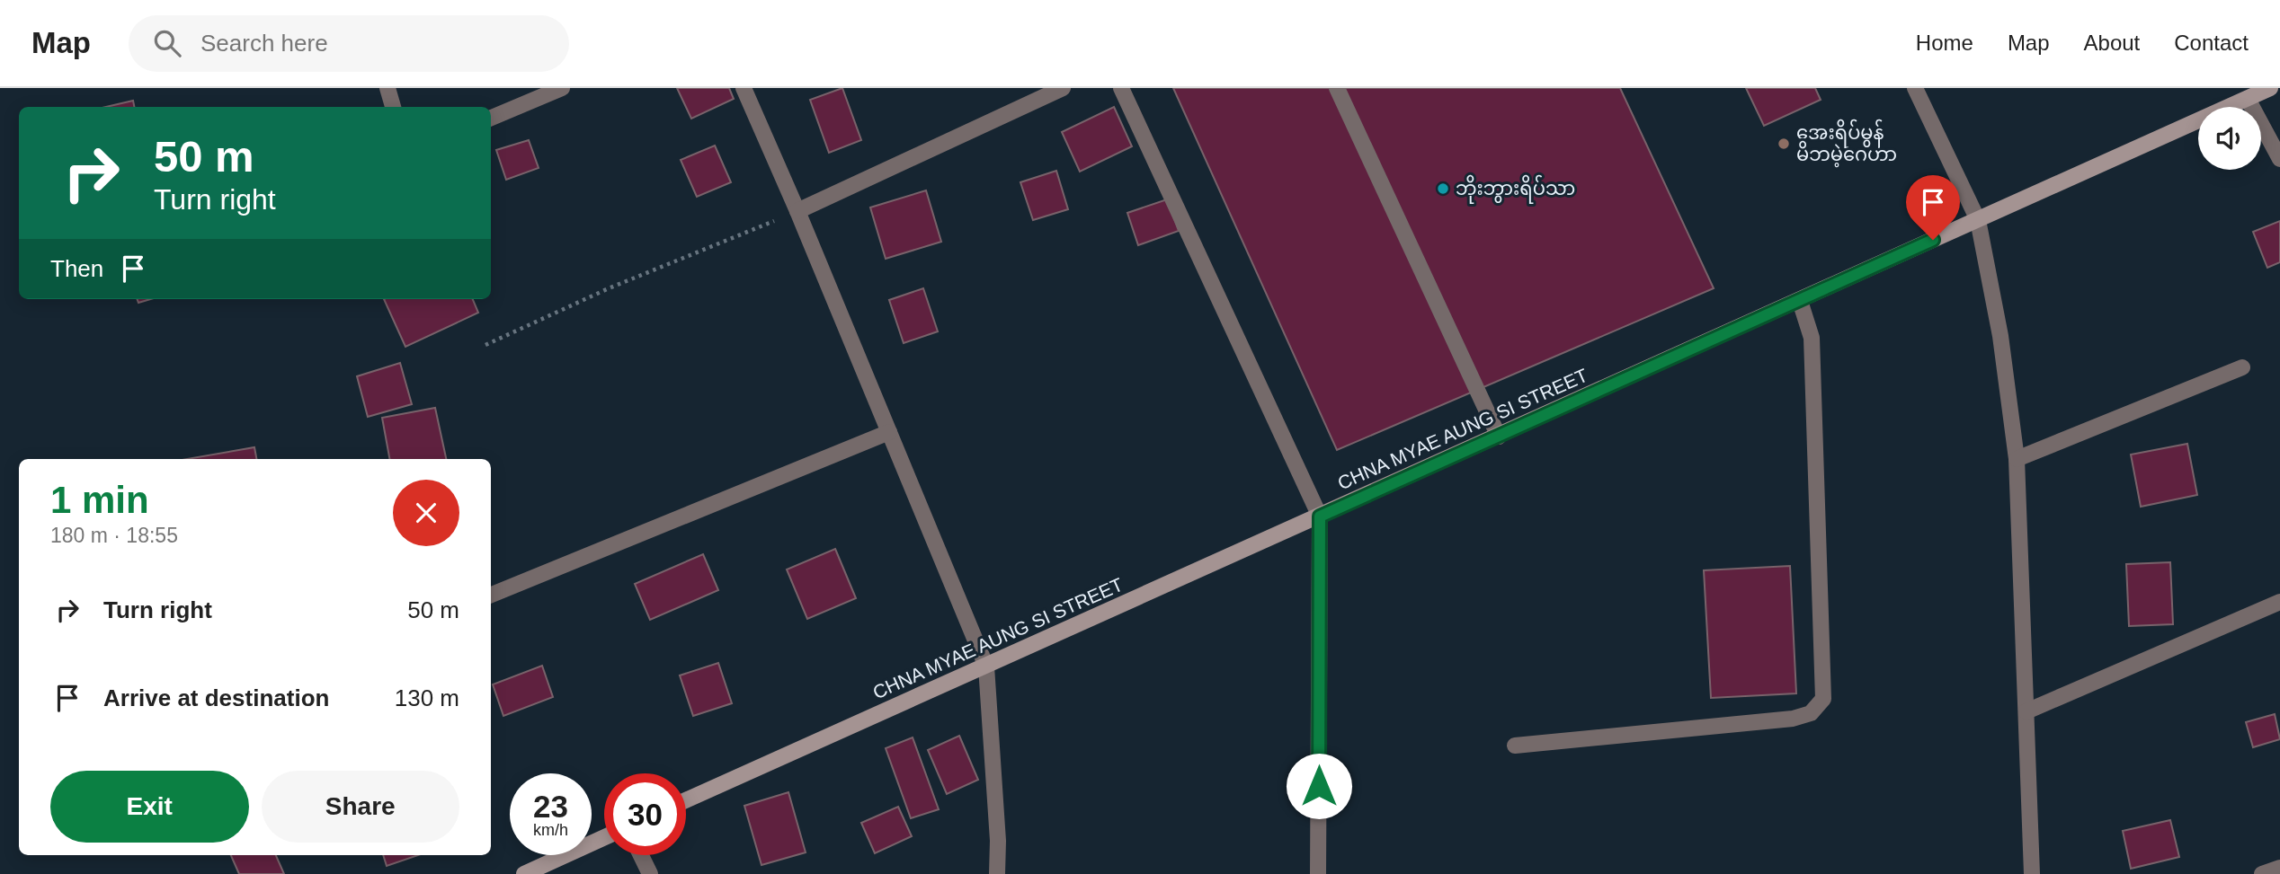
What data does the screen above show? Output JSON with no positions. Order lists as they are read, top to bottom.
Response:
{
  "streets": {
    "street": ["CHNA MYAE AUNG SI STREET"]
  },
  "places": ["အေးရိပ်မွန် မိဘမဲ့ဂေဟာ", "ဘိုးဘွားရိပ်သာ"],
  "page": {
    "header": "Map",
    "search": "Search here",
    "nav": [
      "Home",
      "Map",
      "About",
      "Contact"
    ],
    "turn": ["50 m", "Turn right"],
    "then": "Then",
    "heading": ["1 min", "180 m · 18:55"],
    "list": [
      {
        "name": "Turn right",
        "value": "50 m"
      },
      {
        "name": "Arrive at destination",
        "value": "130 m"
      }
    ],
    "buttons": ["Exit", "Share"],
    "speed": "23 km/h",
    "limit": "30"
  }
}
